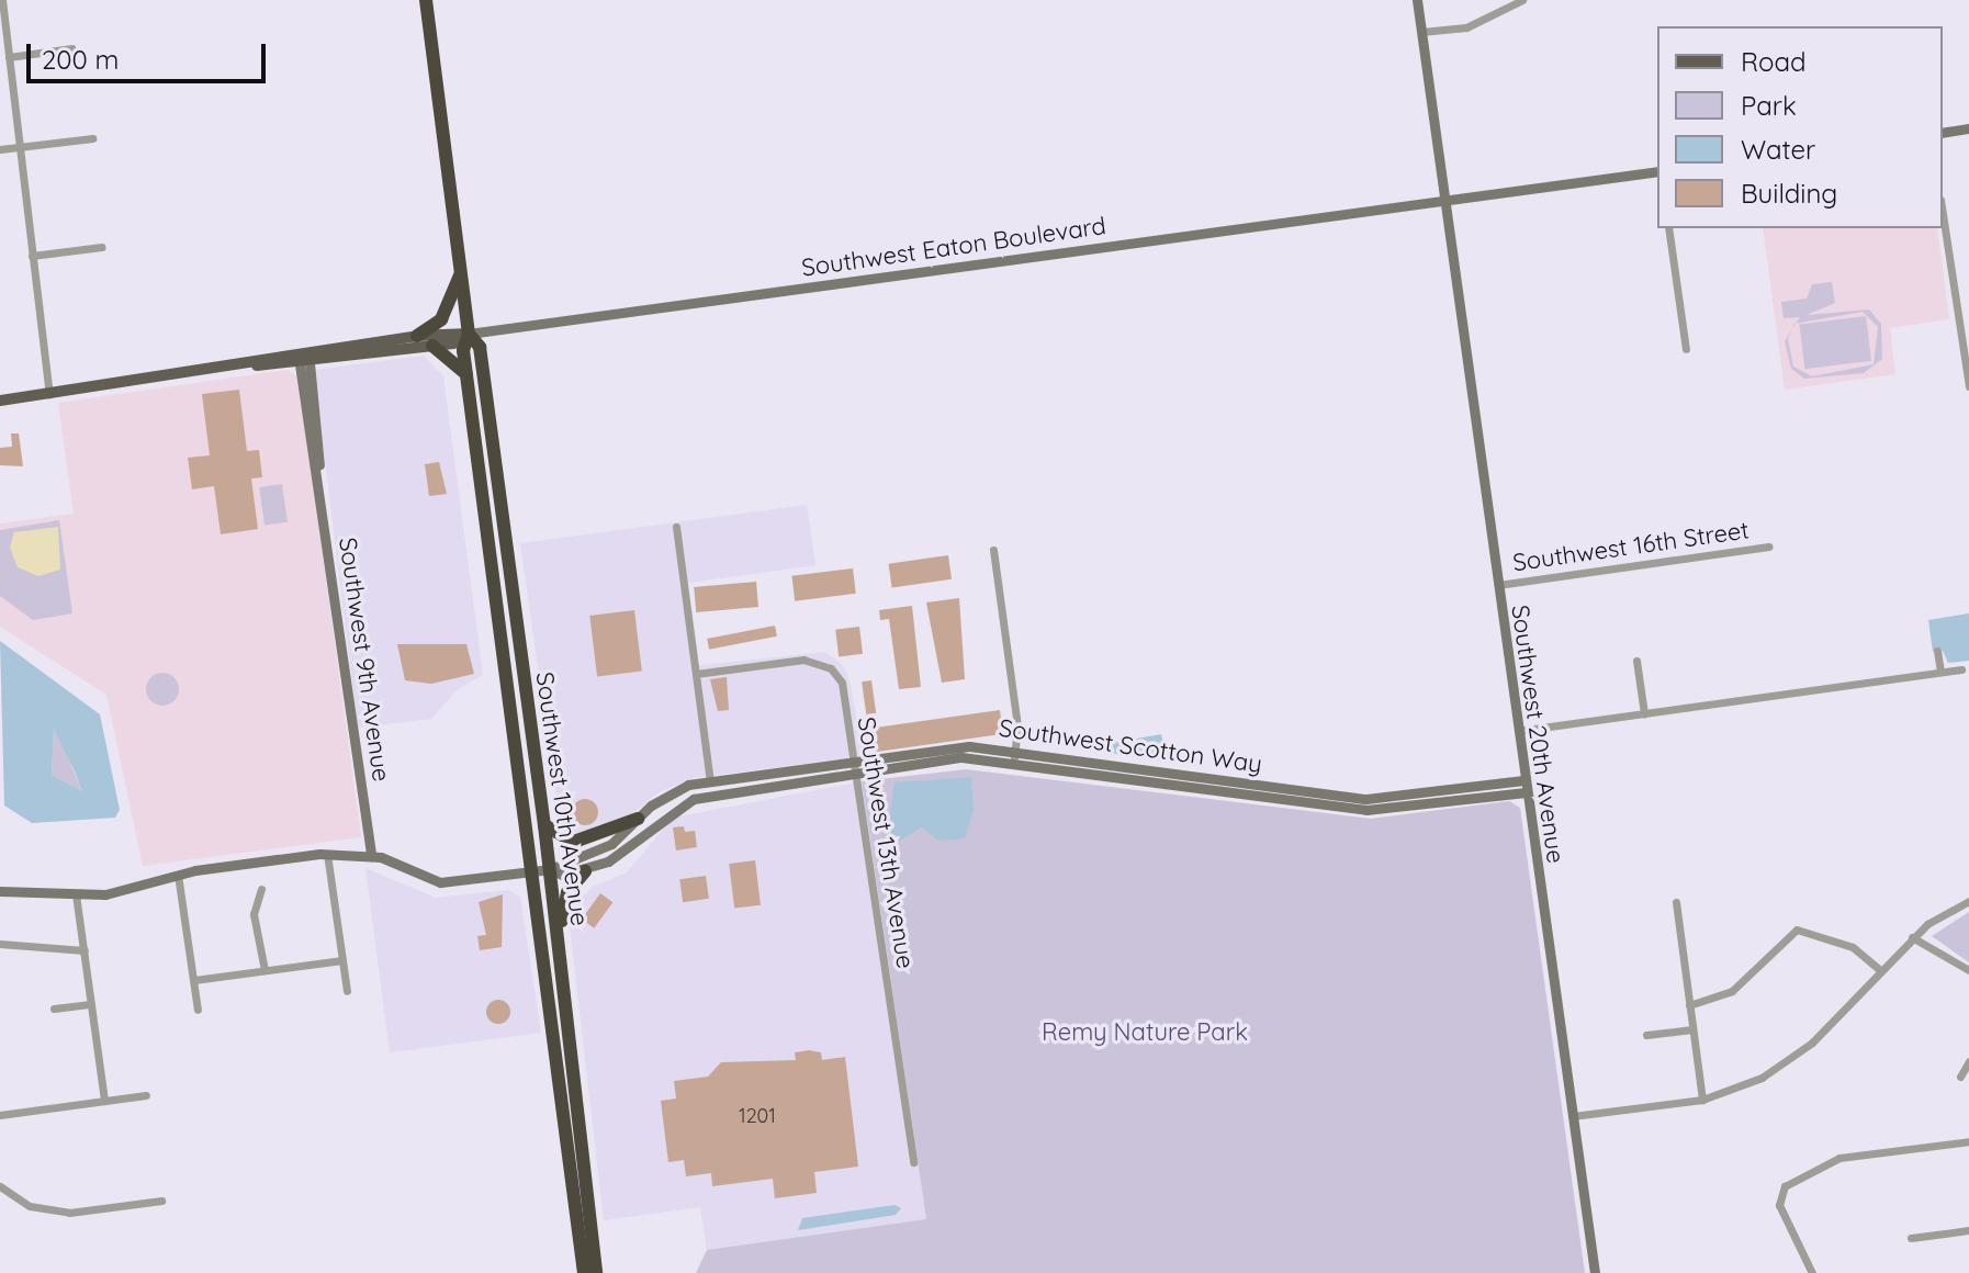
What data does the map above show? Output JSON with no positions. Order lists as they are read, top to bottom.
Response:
{
  "streets": {
    "highway": ["Southwest 10th Avenue"],
    "main road": ["Southwest Eaton Boulevard"],
    "street": [
      "Southwest 16th Street",
      "Southwest 9th Avenue",
      "Southwest 20th Avenue",
      "Southwest Scotton Way",
      "Southwest 13th Avenue"
    ]
  },
  "crossings": [
    ["Southwest Eaton Boulevard", "Southwest 9th Avenue"],
    ["Southwest Eaton Boulevard", "Southwest 20th Avenue"],
    ["Southwest Eaton Boulevard", "Southwest 10th Avenue"],
    ["Southwest 16th Street", "Southwest 20th Avenue"],
    ["Southwest 9th Avenue", "Southwest Scotton Way"],
    ["Southwest 20th Avenue", "Southwest Scotton Way"],
    ["Southwest Scotton Way", "Southwest 10th Avenue"],
    ["Southwest Scotton Way", "Southwest 13th Avenue"]
  ],
  "parks": ["Remy Nature Park"],
  "house_numbers": ["1201"],
  "legend": [
    "Road",
    "Park",
    "Water",
    "Building"
  ],
  "scale_bar": "200 m"
}
